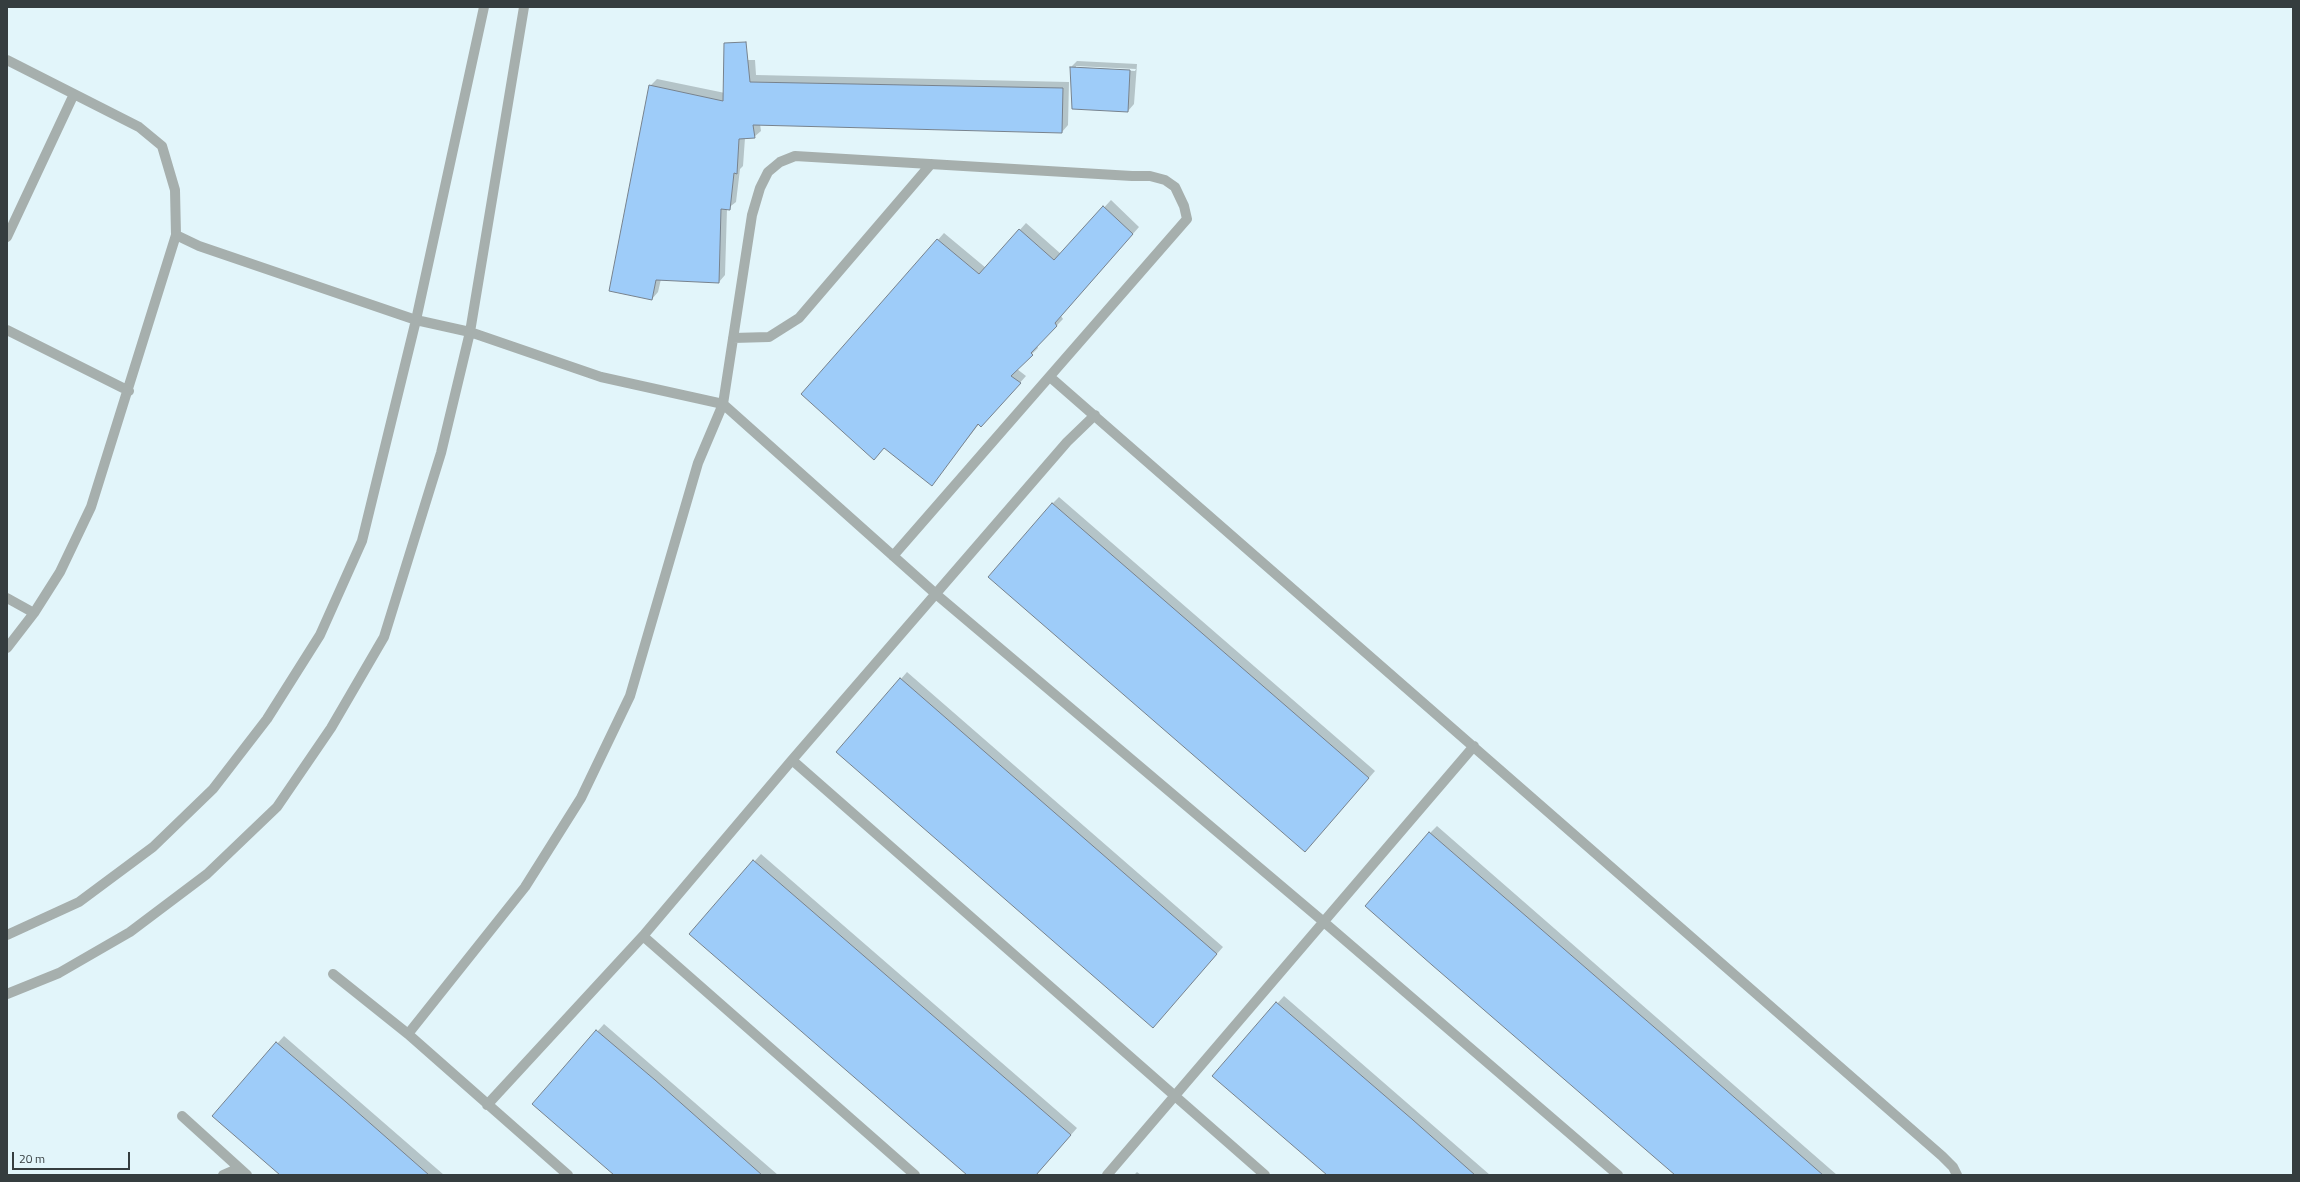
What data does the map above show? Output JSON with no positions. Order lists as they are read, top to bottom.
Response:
{
  "scale_bar": "20 m"
}
